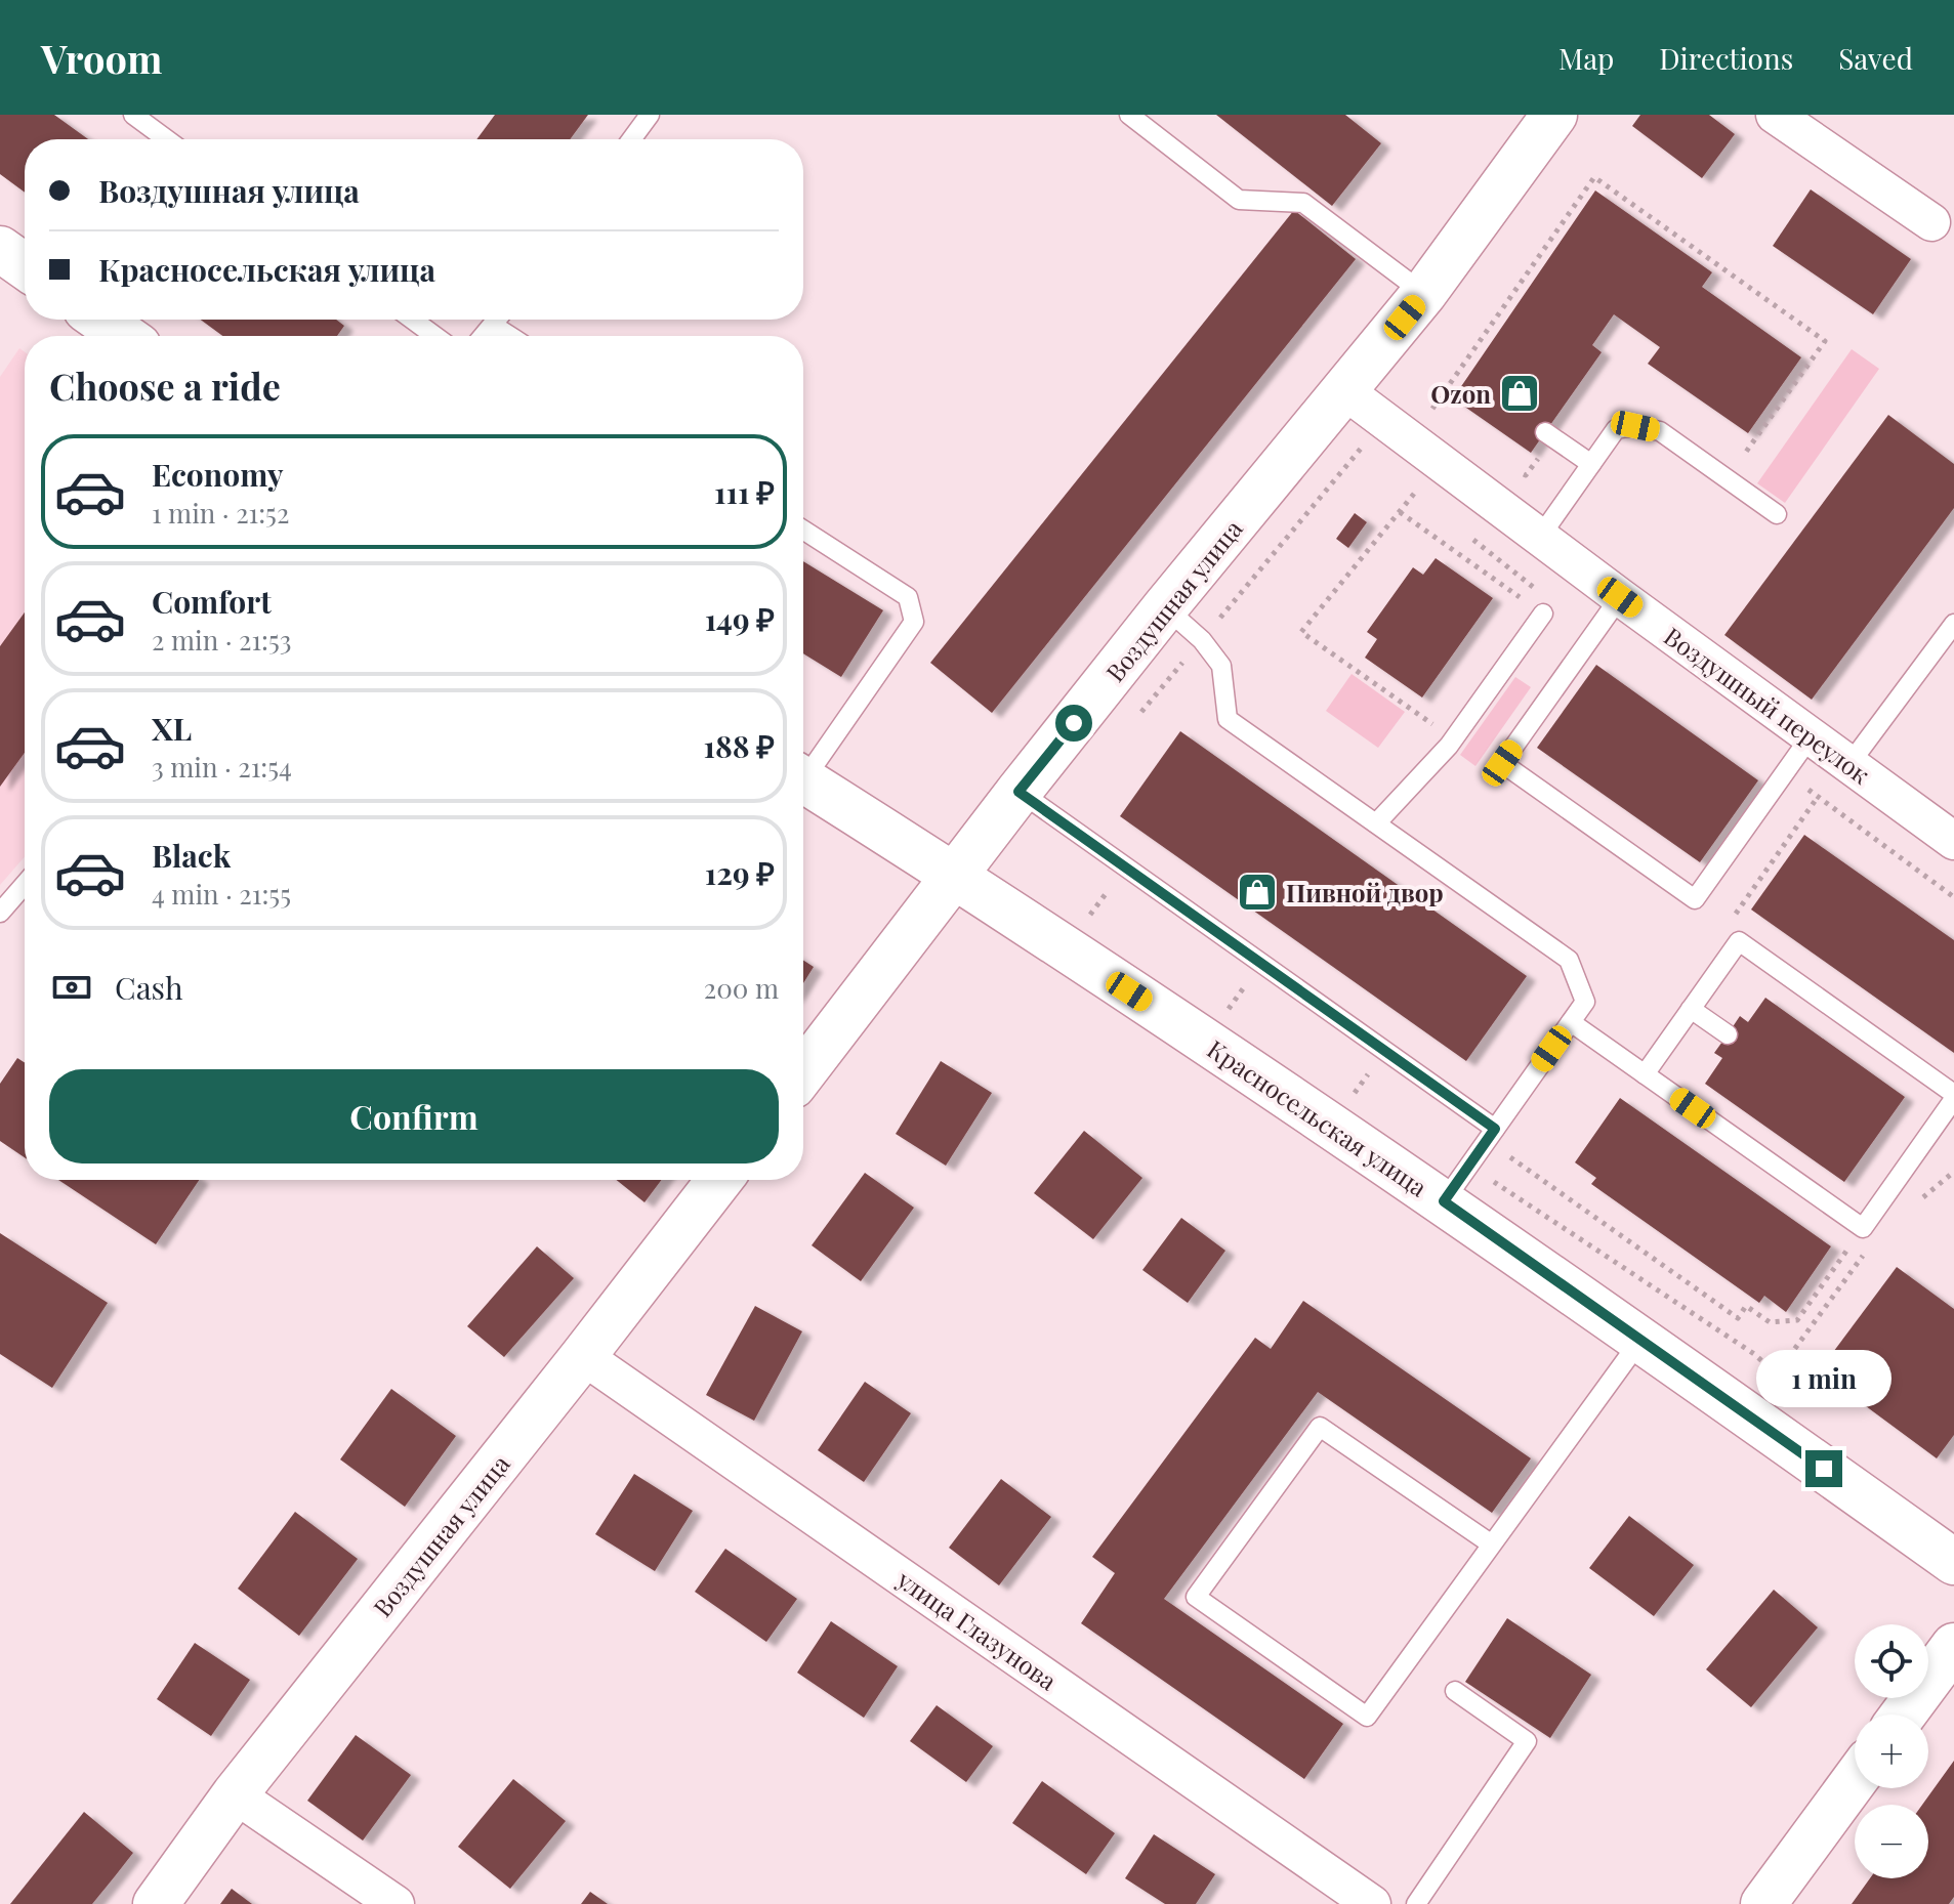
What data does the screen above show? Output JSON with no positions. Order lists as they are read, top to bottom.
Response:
{
  "streets": {
    "street": [
      "Воздушная улица",
      "Воздушный переулок",
      "Красносельская улица",
      "улица Глазунова"
    ]
  },
  "crossings": [
    ["Воздушная улица", "Воздушный переулок"],
    ["Воздушная улица", "Красносельская улица"],
    ["Воздушная улица", "улица Глазунова"]
  ],
  "places": {
    "shop": ["Ozon", "Пивной двор"]
  },
  "page": {
    "header": "Vroom",
    "nav": ["Map", "Directions", "Saved"],
    "banner": ["Воздушная улица", "Красносельская улица"],
    "heading": "Choose a ride",
    "list": [
      {
        "name": "Economy",
        "note": "1 min · 21:52",
        "value": "111 ₽"
      },
      {
        "name": "Comfort",
        "note": "2 min · 21:53",
        "value": "149 ₽"
      },
      {
        "name": "XL",
        "note": "3 min · 21:54",
        "value": "188 ₽"
      },
      {
        "name": "Black",
        "note": "4 min · 21:55",
        "value": "129 ₽"
      }
    ],
    "pay": ["Cash", "200 m"],
    "buttons": "Confirm",
    "bubble": "1 min",
    "map_buttons": ["+", "−"]
  }
}
